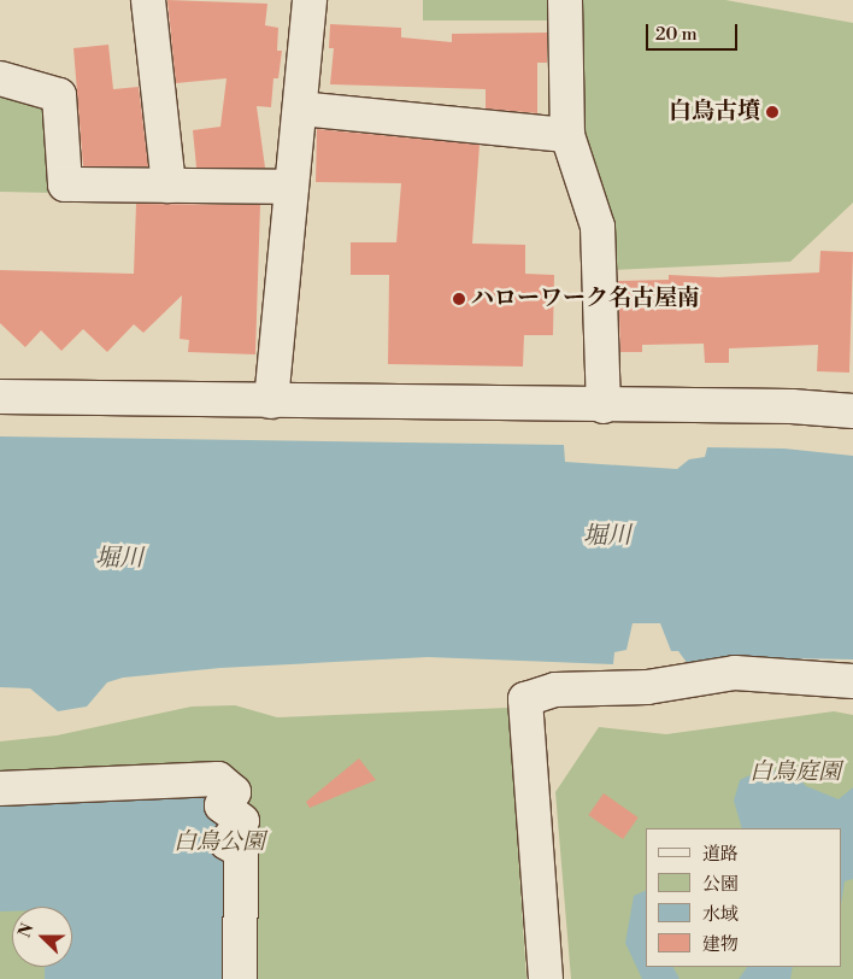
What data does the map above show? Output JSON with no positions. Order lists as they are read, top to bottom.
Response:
{
  "water": ["堀川"],
  "parks": ["白鳥庭園", "白鳥公園"],
  "places": ["白鳥古墳", "ハローワーク名古屋南"],
  "legend": [
    "道路",
    "公園",
    "水域",
    "建物"
  ],
  "scale_bar": "20 m",
  "north": "left"
}
